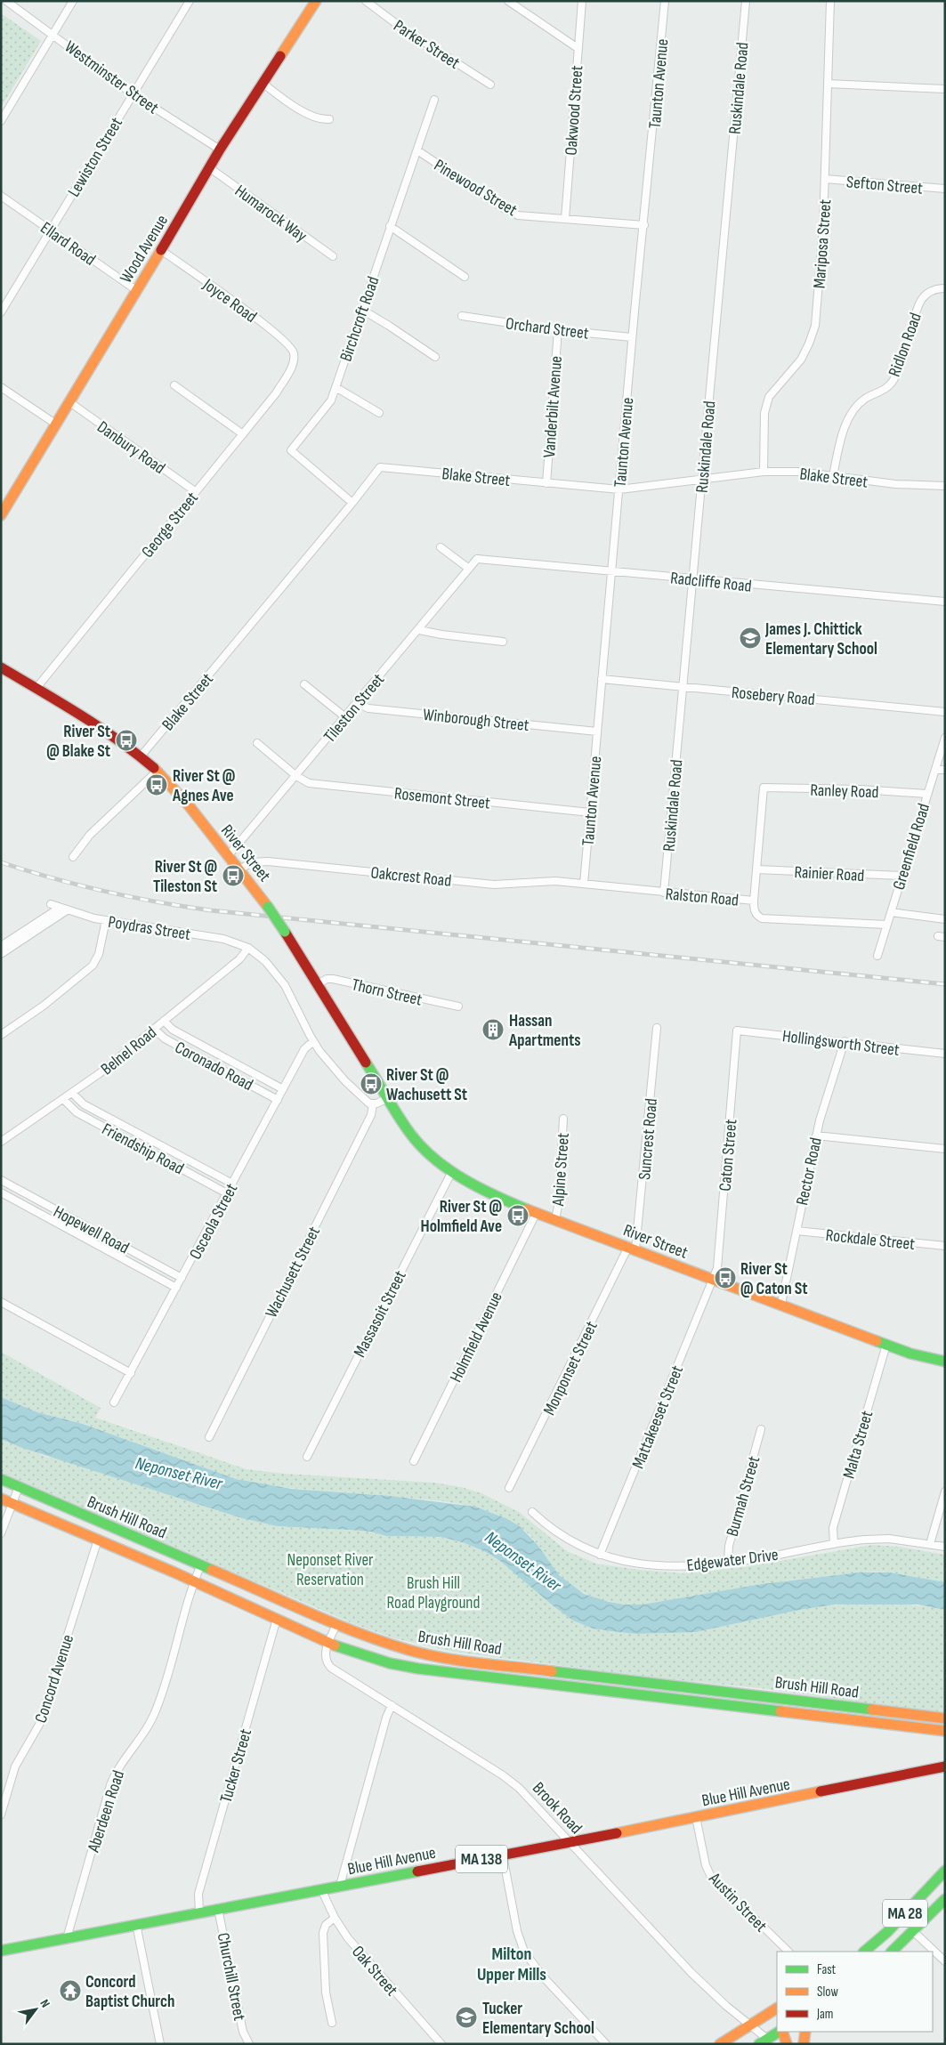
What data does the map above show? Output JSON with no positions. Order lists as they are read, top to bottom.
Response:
{
  "streets": {
    "main road": [
      "Wood Avenue",
      "River Street",
      "Brush Hill Road",
      "Blue Hill Avenue",
      "MA 138",
      "MA 28"
    ],
    "street": [
      "Parker Street",
      "Westminster Street",
      "Taunton Avenue",
      "Ruskindale Road",
      "Oakwood Street",
      "Lewiston Street",
      "Sefton Street",
      "Pinewood Street",
      "Humarock Way",
      "Ellard Road",
      "Mariposa Street",
      "Joyce Road",
      "Birchcroft Road",
      "Orchard Street",
      "Ridlon Road",
      "Vanderbilt Avenue",
      "Danbury Road",
      "Blake Street",
      "George Street",
      "Radcliffe Road",
      "Rosebery Road",
      "Tileston Street",
      "Winborough Street",
      "Ranley Road",
      "Rosemont Street",
      "Greenfield Road",
      "Rainier Road",
      "Oakcrest Road",
      "Ralston Road",
      "Poydras Street",
      "Thorn Street",
      "Hollingsworth Street",
      "Belnel Road",
      "Coronado Road",
      "Suncrest Road",
      "Friendship Road",
      "Caton Street",
      "Alpine Street",
      "Rector Road",
      "Osceola Street",
      "Hopewell Road",
      "Rockdale Street",
      "Wachusett Street",
      "Massasoit Street",
      "Holmfield Avenue",
      "Monponset Street",
      "Mattakeeset Street",
      "Malta Street",
      "Burmah Street",
      "Edgewater Drive",
      "Concord Avenue",
      "Tucker Street",
      "Brook Road",
      "Aberdeen Road",
      "Austin Street",
      "Oak Street",
      "Churchill Street"
    ]
  },
  "crossings": [
    ["Westminster Street", "Lewiston Street"],
    ["Westminster Street", "Wood Avenue"],
    ["Taunton Avenue", "Pinewood Street"],
    ["Taunton Avenue", "Orchard Street"],
    ["Taunton Avenue", "Blake Street"],
    ["Taunton Avenue", "Radcliffe Road"],
    ["Taunton Avenue", "Rosebery Road"],
    ["Taunton Avenue", "Winborough Street"],
    ["Taunton Avenue", "Rosemont Street"],
    ["Taunton Avenue", "Oakcrest Road"],
    ["Taunton Avenue", "Ralston Road"],
    ["Ruskindale Road", "Blake Street"],
    ["Ruskindale Road", "Radcliffe Road"],
    ["Ruskindale Road", "Rosebery Road"],
    ["Ruskindale Road", "Ralston Road"],
    ["Oakwood Street", "Pinewood Street"],
    ["Lewiston Street", "Ellard Road"],
    ["Sefton Street", "Mariposa Street"],
    ["Pinewood Street", "Birchcroft Road"],
    ["Humarock Way", "Wood Avenue"],
    ["Ellard Road", "Wood Avenue"],
    ["Mariposa Street", "Blake Street"],
    ["Wood Avenue", "Joyce Road"],
    ["Wood Avenue", "Danbury Road"],
    ["Joyce Road", "George Street"],
    ["Birchcroft Road", "Blake Street"],
    ["Orchard Street", "Vanderbilt Avenue"],
    ["Ridlon Road", "Blake Street"],
    ["Vanderbilt Avenue", "Blake Street"],
    ["Danbury Road", "George Street"],
    ["Blake Street", "River Street"],
    ["George Street", "River Street"],
    ["Radcliffe Road", "Tileston Street"],
    ["Tileston Street", "Winborough Street"],
    ["Tileston Street", "Rosemont Street"],
    ["Tileston Street", "River Street"],
    ["Ranley Road", "Greenfield Road"],
    ["Ranley Road", "Rainier Road"],
    ["Greenfield Road", "Rainier Road"],
    ["Greenfield Road", "Ralston Road"],
    ["River Street", "Oakcrest Road"],
    ["River Street", "Thorn Street"],
    ["River Street", "Suncrest Road"],
    ["River Street", "Caton Street"],
    ["River Street", "Alpine Street"],
    ["River Street", "Rector Road"],
    ["River Street", "Massasoit Street"],
    ["River Street", "Holmfield Avenue"],
    ["River Street", "Monponset Street"],
    ["River Street", "Mattakeeset Street"],
    ["River Street", "Malta Street"],
    ["Oakcrest Road", "Ralston Road"],
    ["Poydras Street", "Belnel Road"],
    ["Hollingsworth Street", "Caton Street"],
    ["Hollingsworth Street", "Rector Road"],
    ["Belnel Road", "Coronado Road"],
    ["Belnel Road", "Friendship Road"],
    ["Coronado Road", "Osceola Street"],
    ["Suncrest Road", "Monponset Street"],
    ["Friendship Road", "Osceola Street"],
    ["Caton Street", "Mattakeeset Street"],
    ["Rector Road", "Rockdale Street"],
    ["Osceola Street", "Hopewell Road"],
    ["Mattakeeset Street", "Edgewater Drive"],
    ["Malta Street", "Edgewater Drive"],
    ["Burmah Street", "Edgewater Drive"],
    ["Brush Hill Road", "Concord Avenue"],
    ["Brush Hill Road", "Tucker Street"],
    ["Brush Hill Road", "Brook Road"],
    ["Brush Hill Road", "Aberdeen Road"],
    ["Tucker Street", "Blue Hill Avenue"],
    ["Blue Hill Avenue", "Brook Road"],
    ["Blue Hill Avenue", "Aberdeen Road"],
    ["Blue Hill Avenue", "Austin Street"],
    ["Blue Hill Avenue", "Oak Street"],
    ["Blue Hill Avenue", "Churchill Street"]
  ],
  "districts": ["Milton Upper Mills"],
  "water": ["Neponset River"],
  "parks": ["Neponset River Reservation", "Brush Hill Road Playground"],
  "places": {
    "school or university": ["James J. Chittick Elementary School", "Tucker Elementary School"],
    "bus stop": [
      "River St @ Blake St",
      "River St @ Agnes Ave",
      "River St @ Tileston St",
      "River St @ Wachusett St",
      "River St @ Holmfield Ave",
      "River St @ Caton St"
    ],
    "building": ["Hassan Apartments"],
    "temple": ["Concord Baptist Church"]
  },
  "legend": ["Fast", "Slow", "Jam"],
  "north": "top right"
}
